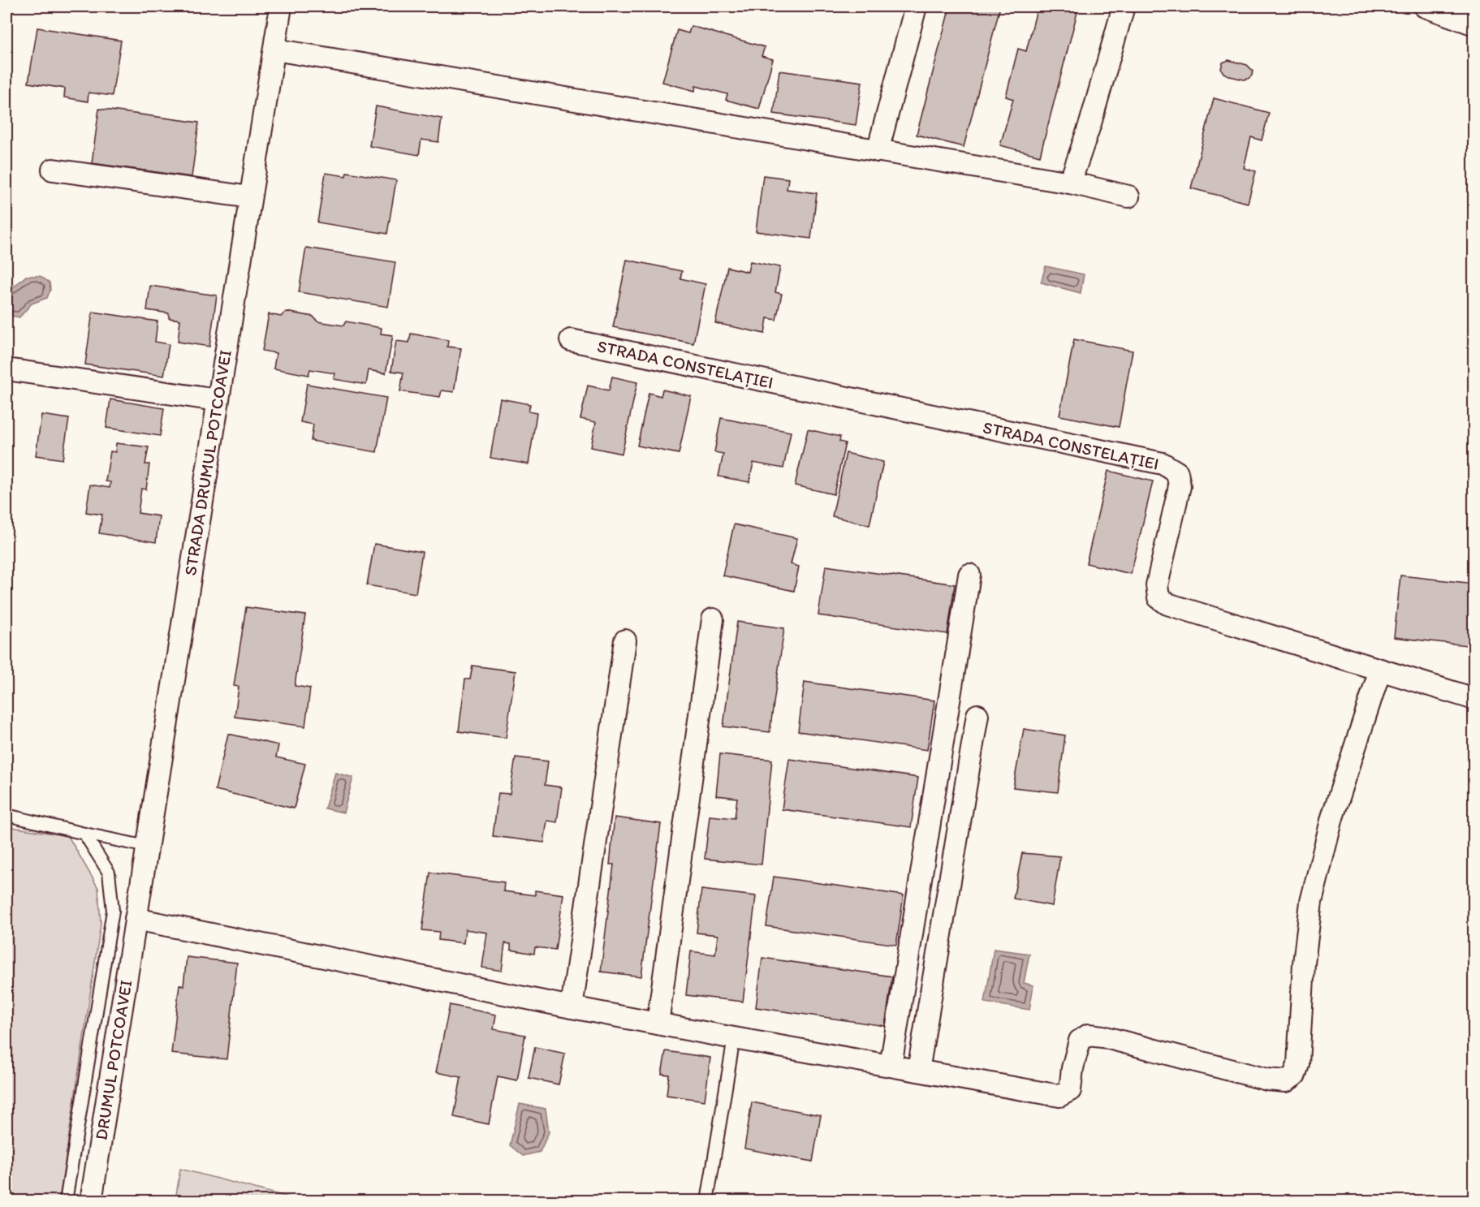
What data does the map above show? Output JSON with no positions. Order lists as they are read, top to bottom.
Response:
{
  "streets": {
    "street": ["STRADA CONSTELAȚIEI", "STRADA DRUMUL POTCOAVEI", "DRUMUL POTCOAVEI"]
  },
  "crossings": [
    ["STRADA DRUMUL POTCOAVEI", "DRUMUL POTCOAVEI"]
  ]
}
